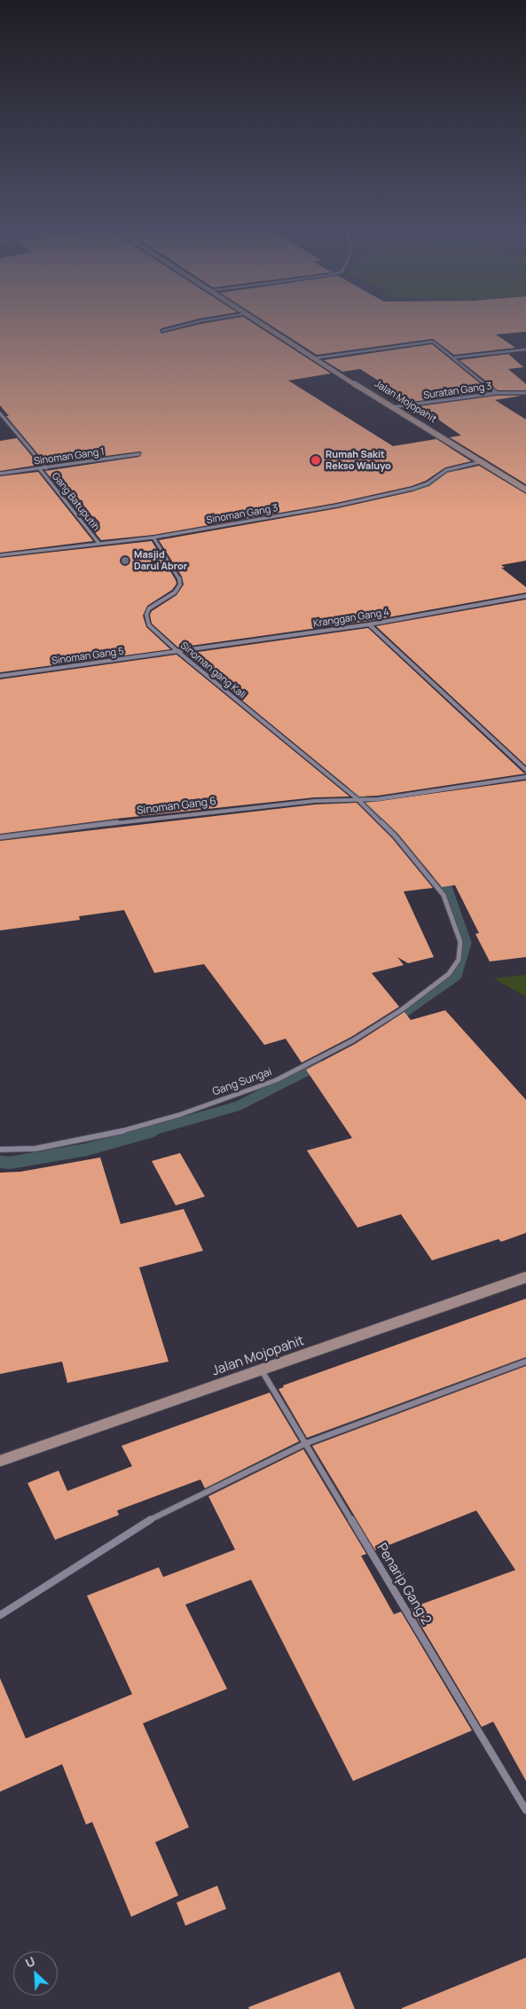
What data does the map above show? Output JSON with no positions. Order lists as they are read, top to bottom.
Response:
{
  "streets": {
    "main road": ["Jalan Mojopahit"],
    "street": [
      "Suratan Gang 3",
      "Sinoman Gang 1",
      "Gang Batuputih",
      "Sinoman Gang 3",
      "Kranggan Gang 4",
      "Sinoman Gang 5",
      "Sinoman gang Kali",
      "Sinoman Gang 6",
      "Gang Sungai",
      "Penarip Gang 2"
    ]
  },
  "crossings": [
    ["Suratan Gang 3", "Jalan Mojopahit"],
    ["Jalan Mojopahit", "Sinoman Gang 3"],
    ["Jalan Mojopahit", "Penarip Gang 2"],
    ["Sinoman Gang 1", "Gang Batuputih"],
    ["Gang Batuputih", "Sinoman Gang 3"],
    ["Sinoman Gang 3", "Sinoman gang Kali"],
    ["Kranggan Gang 4", "Sinoman Gang 5"],
    ["Kranggan Gang 4", "Sinoman gang Kali"],
    ["Sinoman Gang 5", "Sinoman gang Kali"],
    ["Sinoman gang Kali", "Sinoman Gang 6"],
    ["Sinoman gang Kali", "Gang Sungai"]
  ],
  "places": ["Rumah Sakit Rekso Waluyo", "Masjid Darul Abror"],
  "north": "top left"
}
